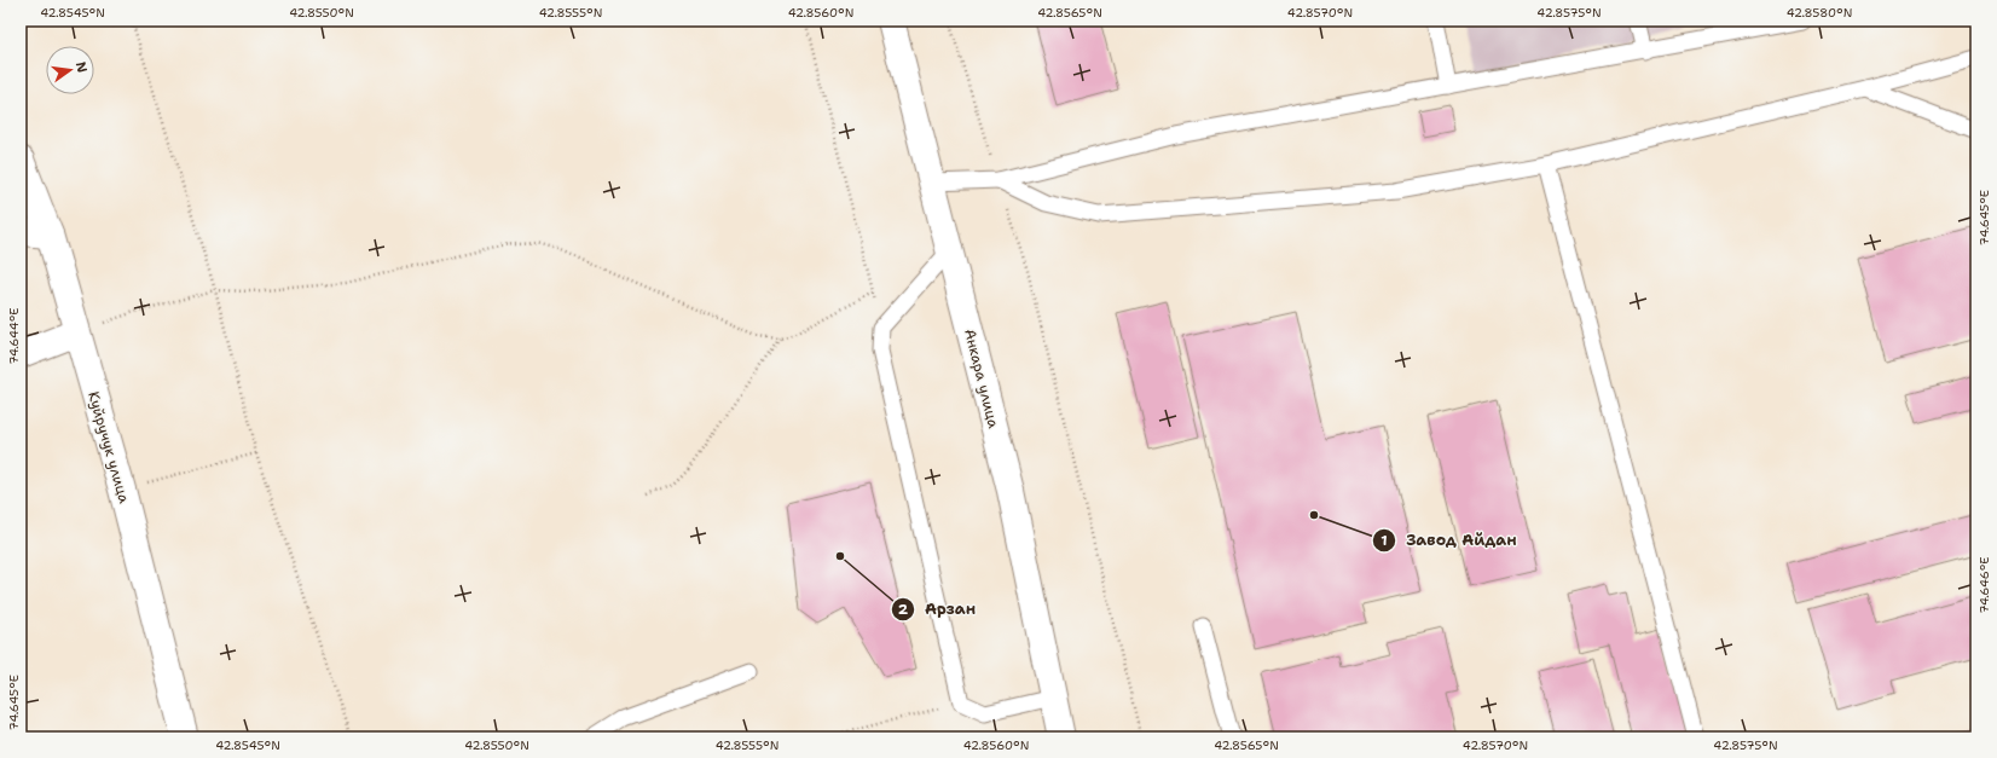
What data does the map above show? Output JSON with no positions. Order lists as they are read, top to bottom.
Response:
{
  "streets": {
    "main road": ["Анкара улица", "Куйручук улица"]
  },
  "places": ["Завод Айдан", "Арзан"],
  "north": "right",
  "coordinates": [
    "42.8545°N",
    "42.8550°N",
    "42.8555°N",
    "42.8560°N",
    "42.8565°N",
    "42.8570°N",
    "42.8575°N",
    "42.8580°N",
    "74.645°E",
    "74.644°E",
    "74.646°E"
  ]
}
